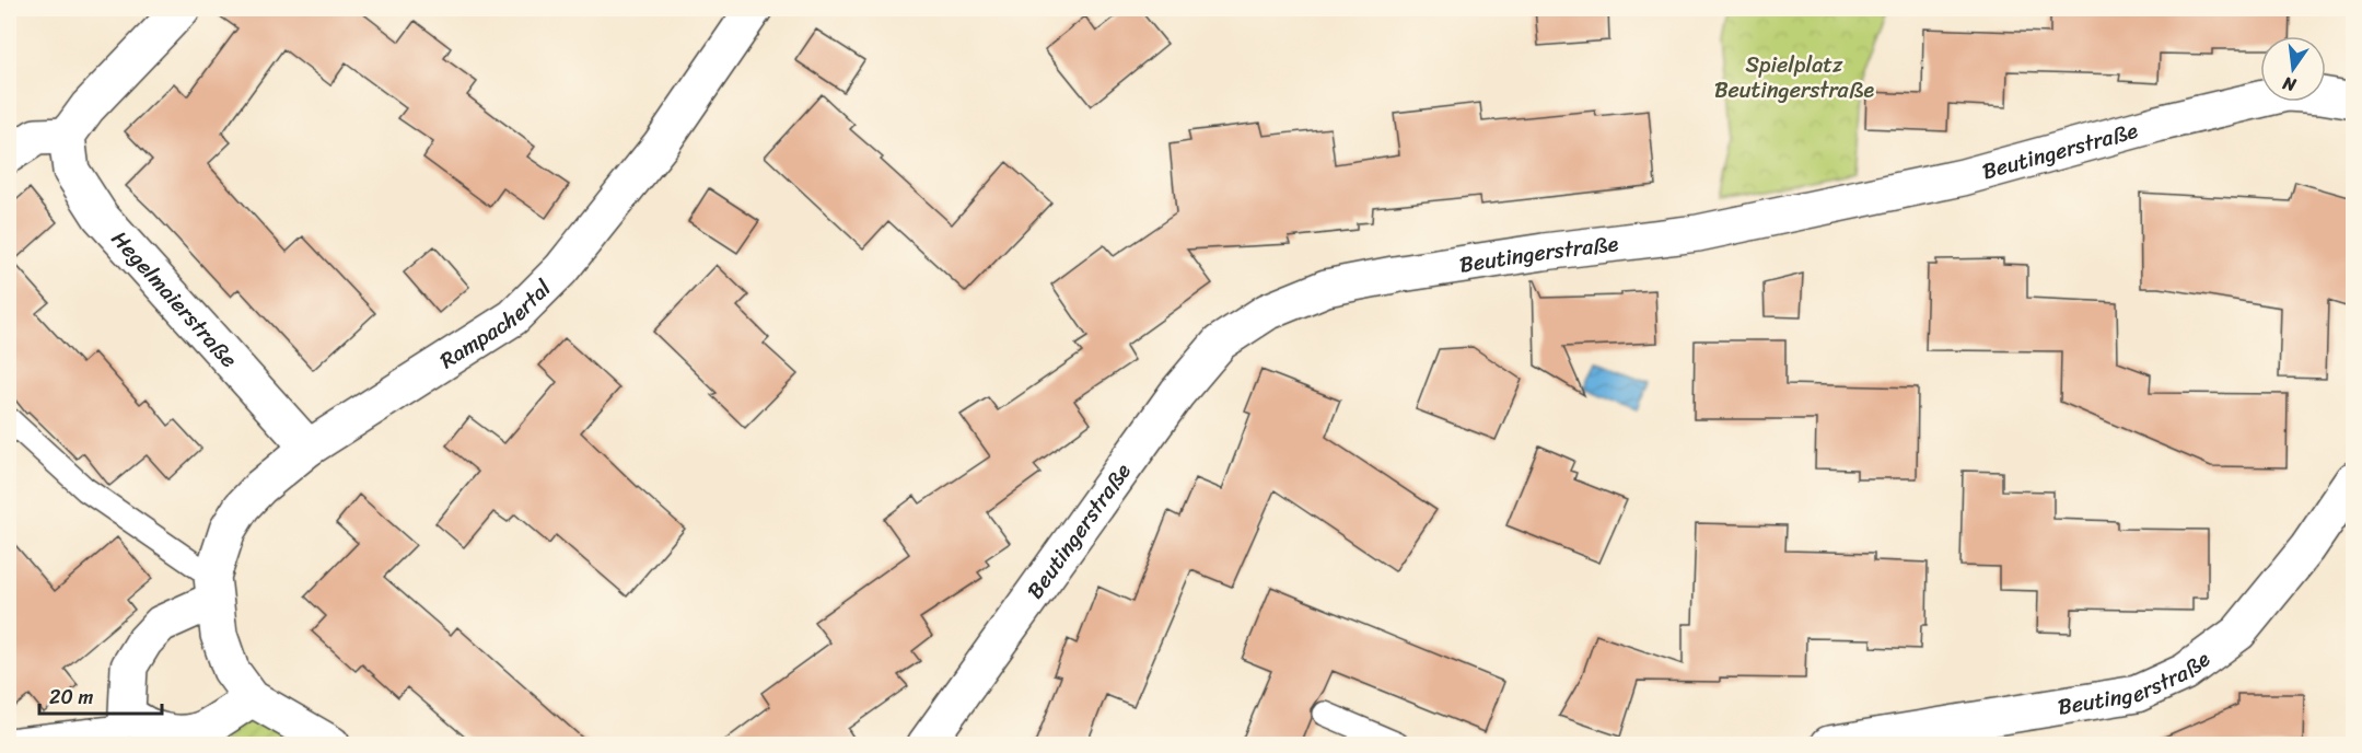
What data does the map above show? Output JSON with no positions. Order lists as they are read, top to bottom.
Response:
{
  "streets": {
    "street": ["Beutingerstraße", "Hegelmaierstraße", "Rampachertal"]
  },
  "crossings": [
    ["Hegelmaierstraße", "Rampachertal"]
  ],
  "parks": ["Spielplatz Beutingerstraße"],
  "scale_bar": "20 m",
  "north": "bottom"
}
